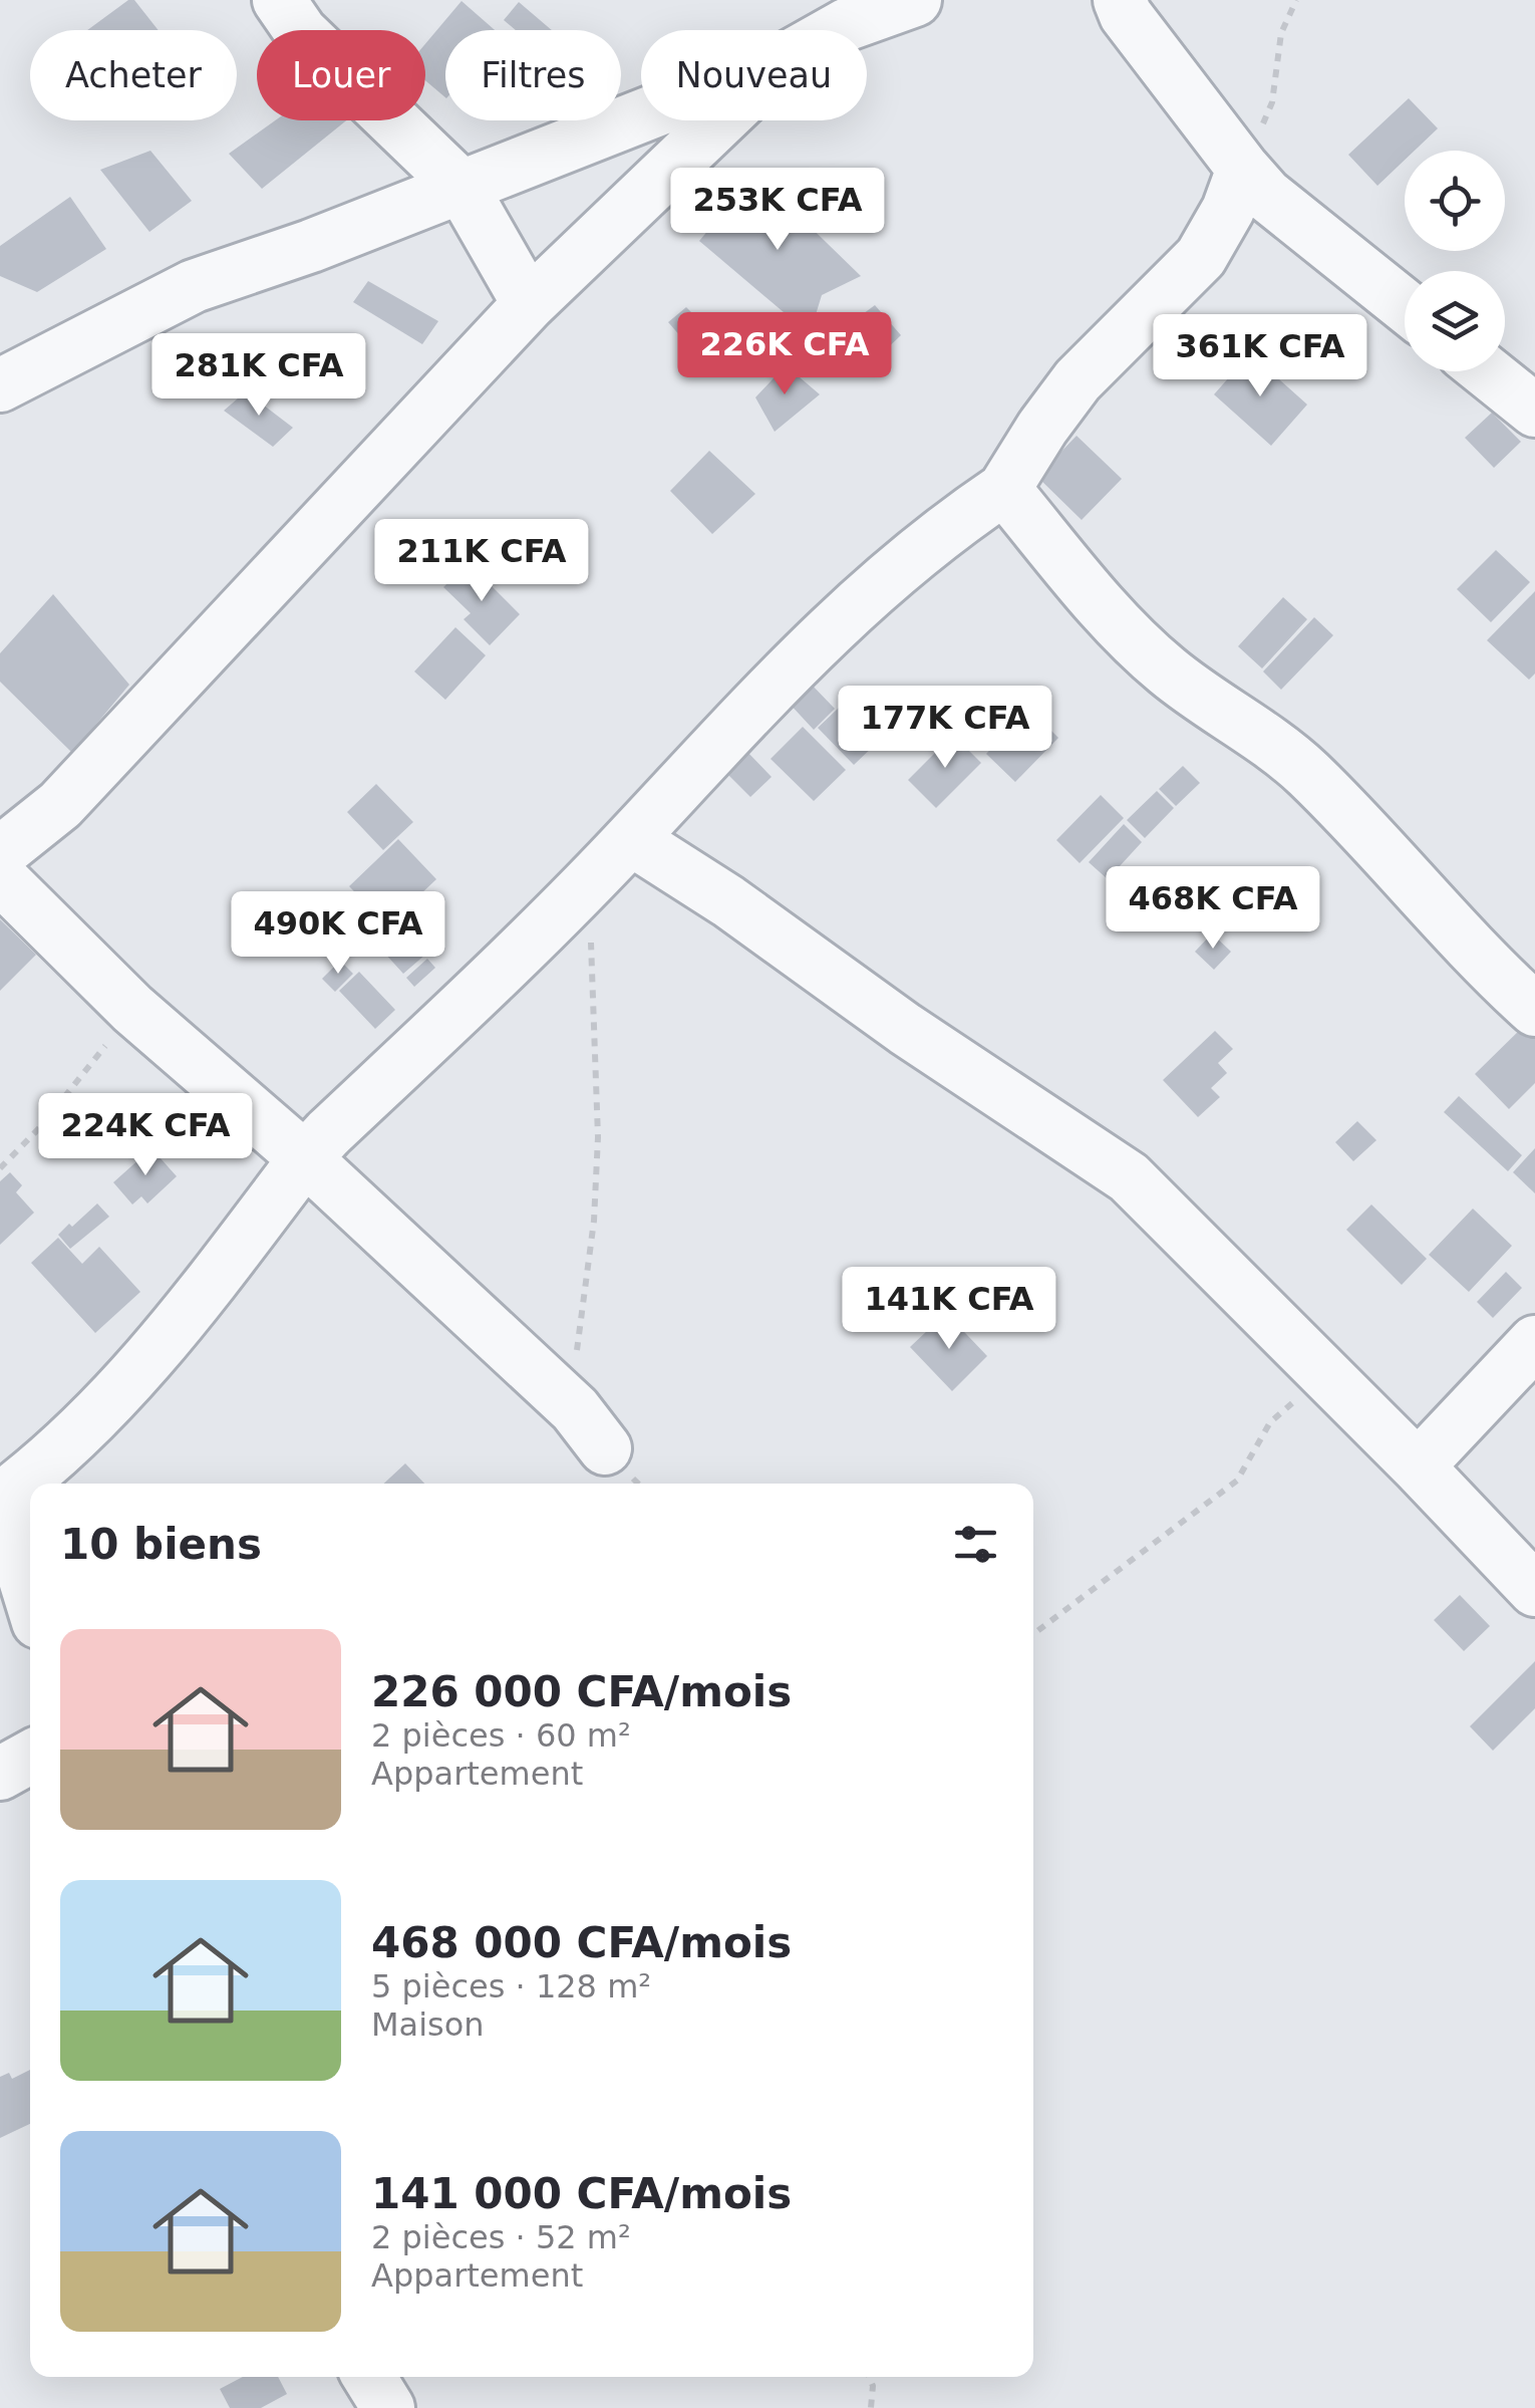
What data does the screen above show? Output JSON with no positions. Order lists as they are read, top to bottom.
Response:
{
  "page": {
    "chip": [
      "Acheter",
      "Louer",
      "Filtres",
      "Nouveau"
    ],
    "price": [
      "253K CFA",
      "226K CFA",
      "361K CFA",
      "281K CFA",
      "211K CFA",
      "177K CFA",
      "468K CFA",
      "490K CFA",
      "224K CFA",
      "141K CFA"
    ],
    "heading": "10 biens",
    "list": [
      {
        "name": "226 000 CFA/mois",
        "note": "2 pièces · 60 m² · Appartement"
      },
      {
        "name": "468 000 CFA/mois",
        "note": "5 pièces · 128 m² · Maison"
      },
      {
        "name": "141 000 CFA/mois",
        "note": "2 pièces · 52 m² · Appartement"
      }
    ]
  }
}
